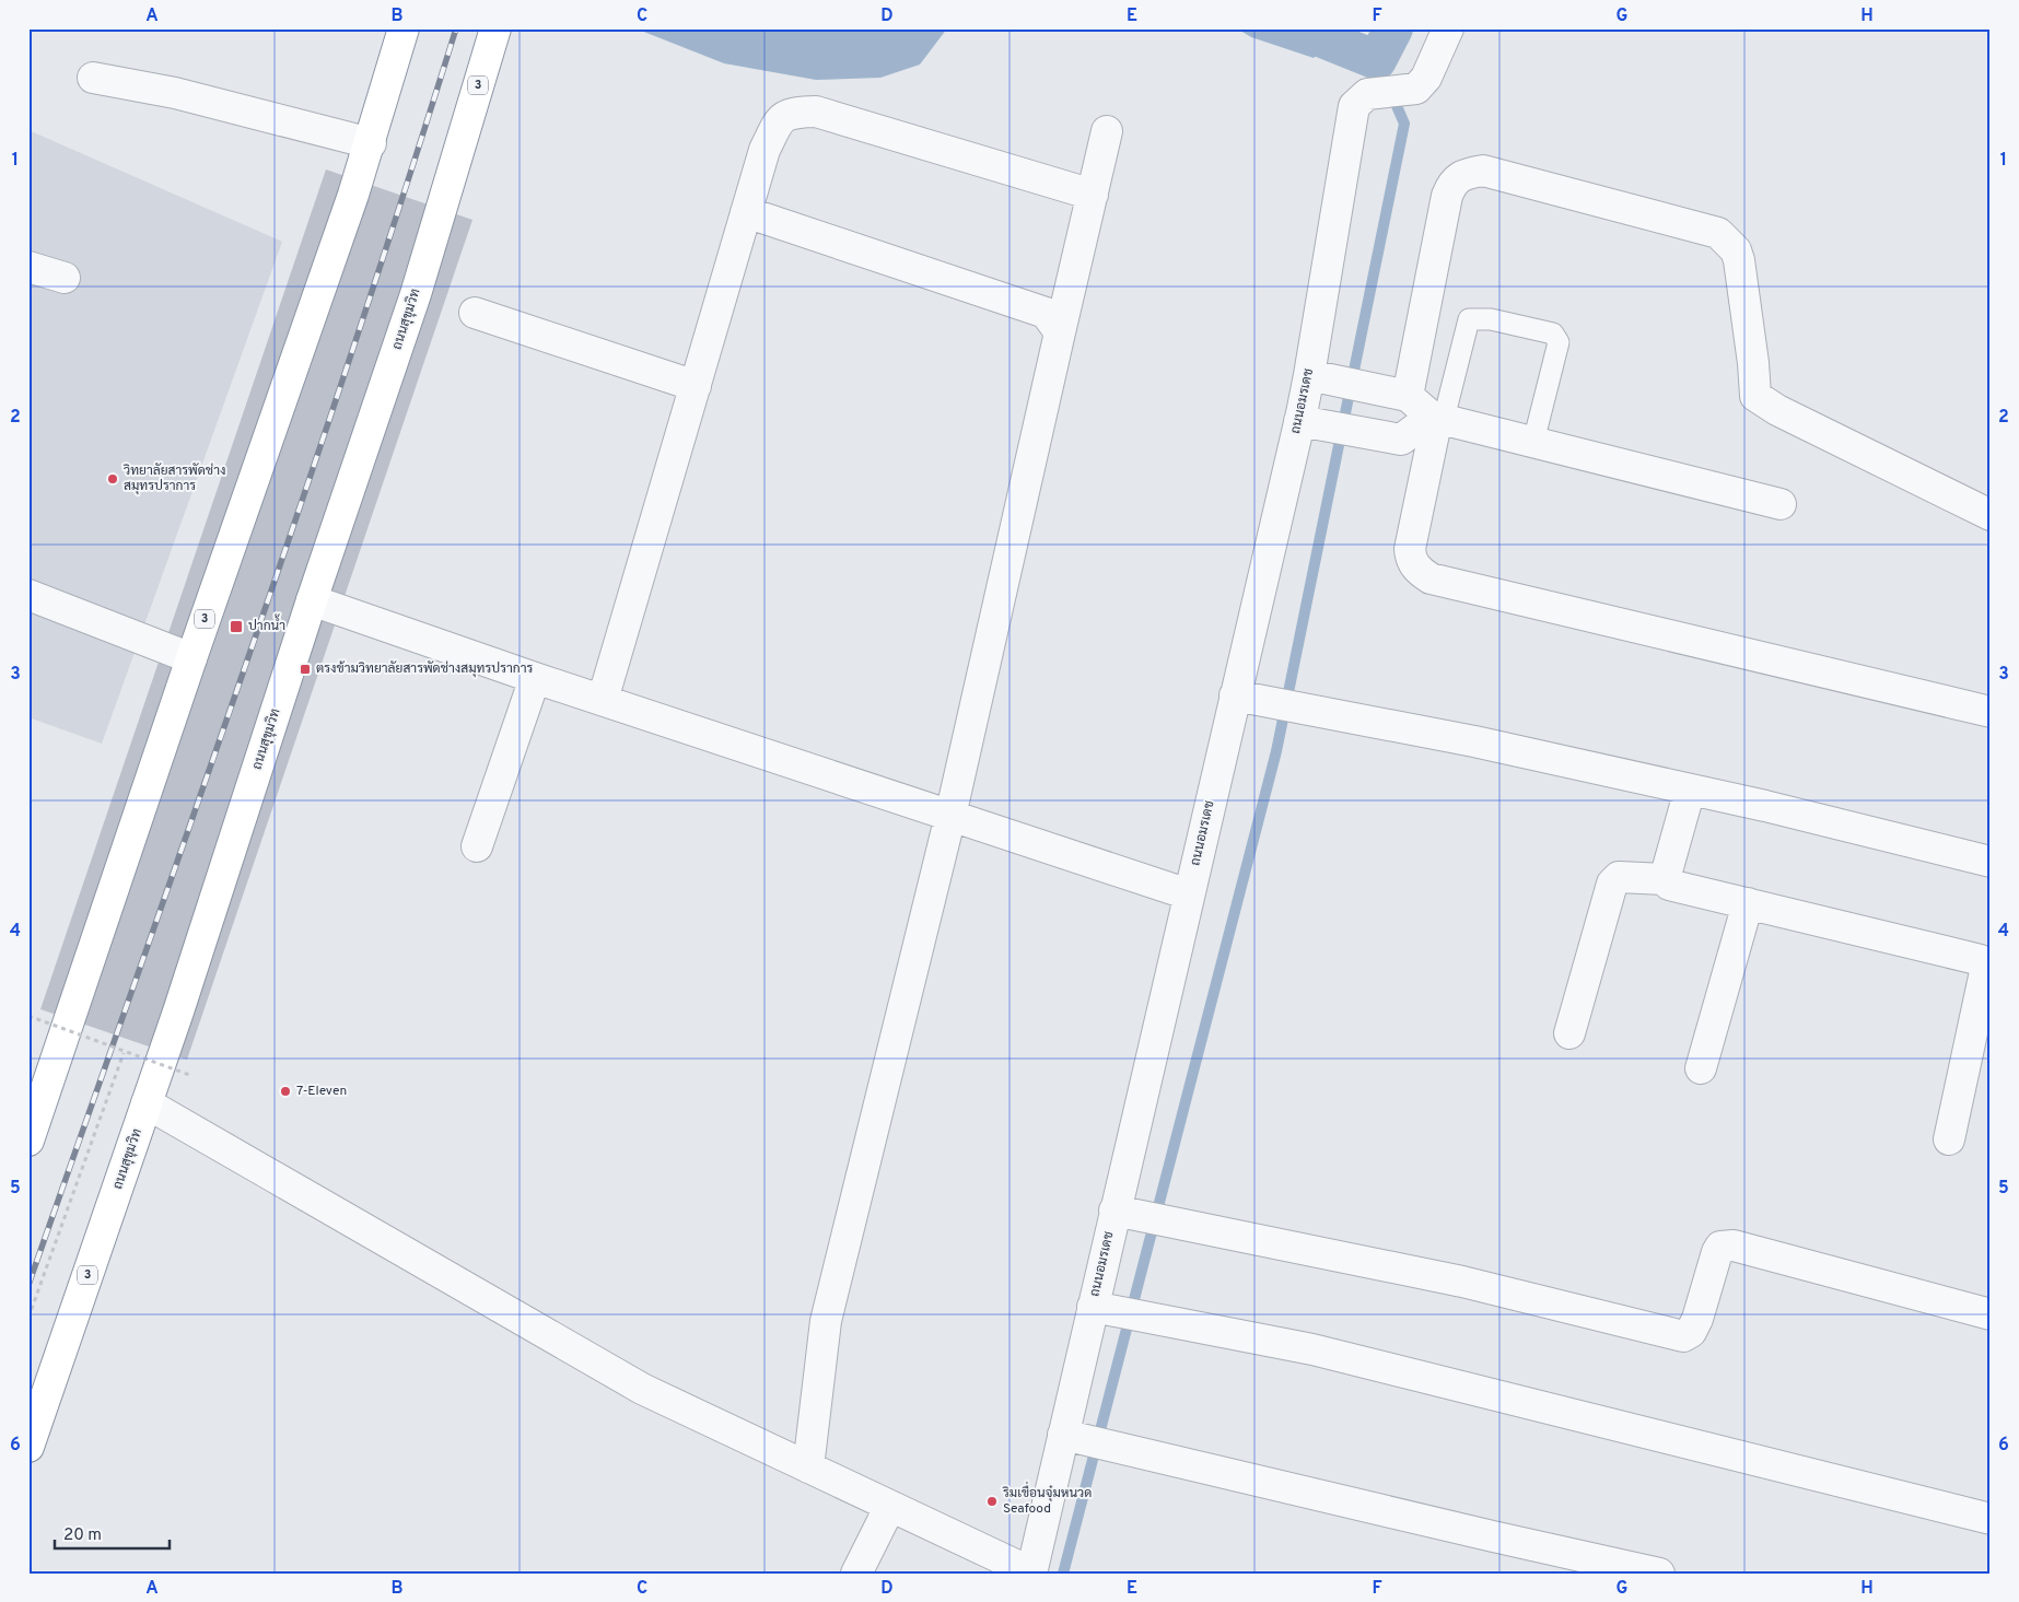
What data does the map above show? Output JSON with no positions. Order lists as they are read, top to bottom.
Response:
{
  "streets": {
    "highway": ["3", "ถนนสุขุมวิท"],
    "street": ["ถนนอมรเดช"]
  },
  "places": {
    "other": ["วิทยาลัยสารพัดช่าง สมุทรปราการ", "7-Eleven", "ริมเขื่อนจุ๋มหนวด Seafood"],
    "transit": ["ปากน้ำ", "ตรงข้ามวิทยาลัยสารพัดช่างสมุทรปราการ"]
  },
  "scale_bar": "20 m",
  "grid": {
    "columns": [
      "A",
      "B",
      "C",
      "D",
      "E",
      "F",
      "G",
      "H"
    ],
    "rows": [
      "1",
      "2",
      "3",
      "4",
      "5",
      "6"
    ]
  }
}
